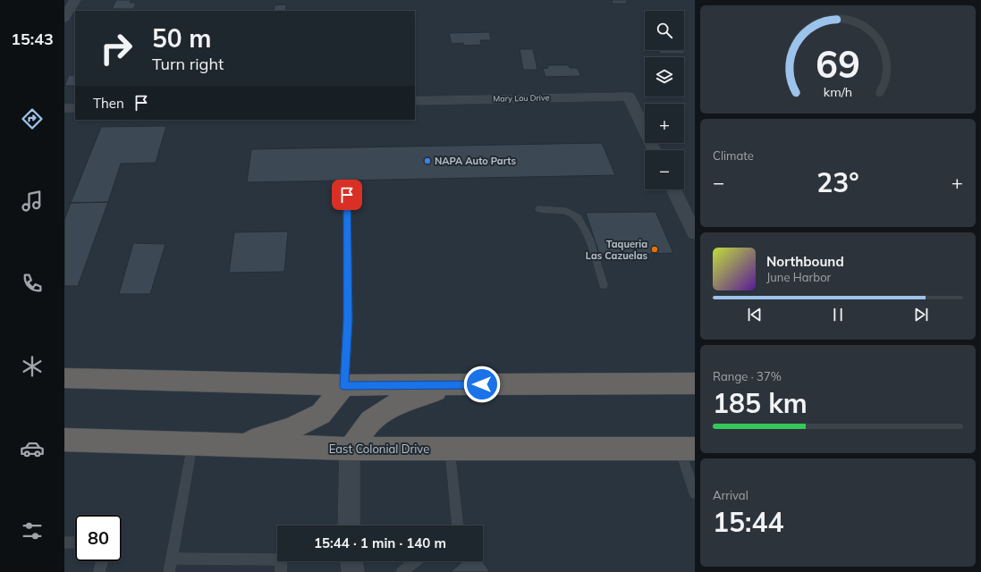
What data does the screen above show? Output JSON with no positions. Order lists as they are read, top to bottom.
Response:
{
  "streets": {
    "highway": ["East Colonial Drive"],
    "street": ["Mary Lou Drive"]
  },
  "places": ["NAPA Auto Parts", "Taqueria Las Cazuelas"],
  "page": {
    "tabs": "15:43",
    "map_buttons": ["+", "−"],
    "turn": ["50 m", "Turn right"],
    "then": "Then",
    "tile": [
      "Climate",
      ["Range · 37%", "185 km"],
      ["Arrival", "15:44"]
    ],
    "heat": ["−", "23°", "+"],
    "song": ["Northbound", "June Harbor"],
    "limit": "80",
    "trip": "15:44 · 1 min · 140 m",
    "gauge": ["69", "km/h"]
  }
}
